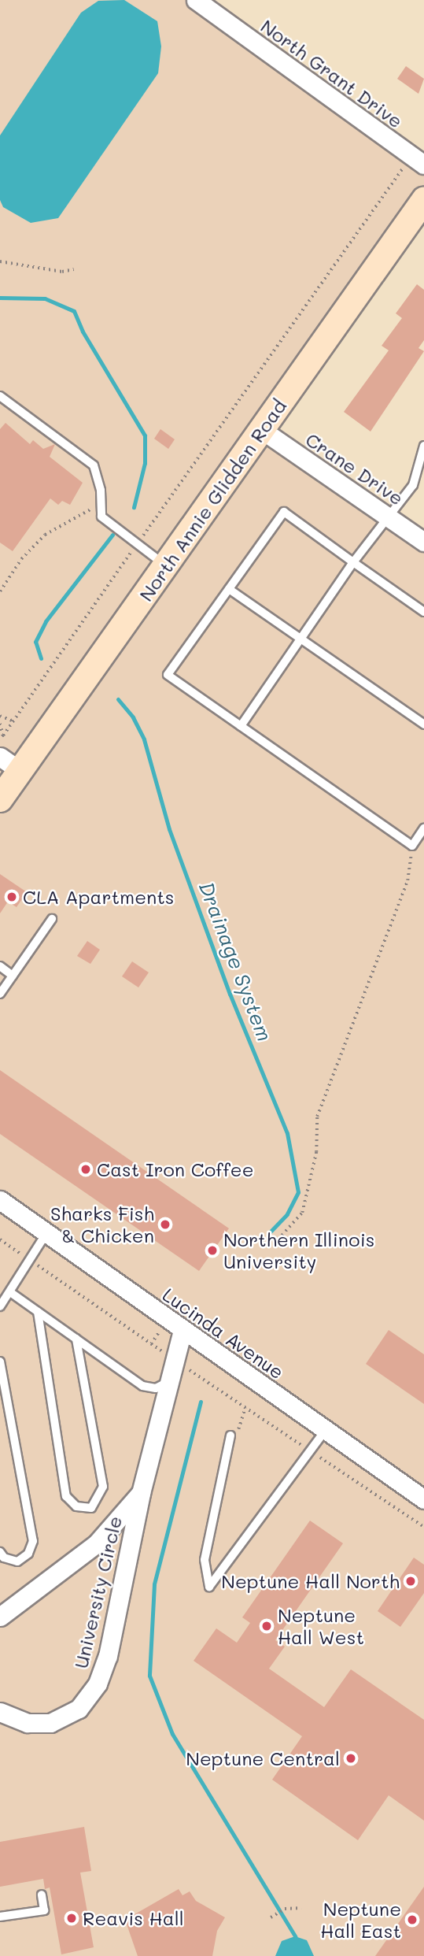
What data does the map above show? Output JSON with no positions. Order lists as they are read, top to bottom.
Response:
{
  "streets": {
    "main road": ["North Annie Glidden Road"],
    "street": [
      "North Grant Drive",
      "Crane Drive",
      "Lucinda Avenue",
      "University Circle"
    ]
  },
  "crossings": [
    ["Crane Drive", "North Annie Glidden Road"],
    ["Lucinda Avenue", "University Circle"]
  ],
  "water": ["Drainage System"],
  "places": [
    "CLA Apartments",
    "Cast Iron Coffee",
    "Sharks Fish & Chicken",
    "Northern Illinois University",
    "Neptune Hall North",
    "Neptune Hall West",
    "Neptune Central",
    "Reavis Hall",
    "Neptune Hall East"
  ]
}
